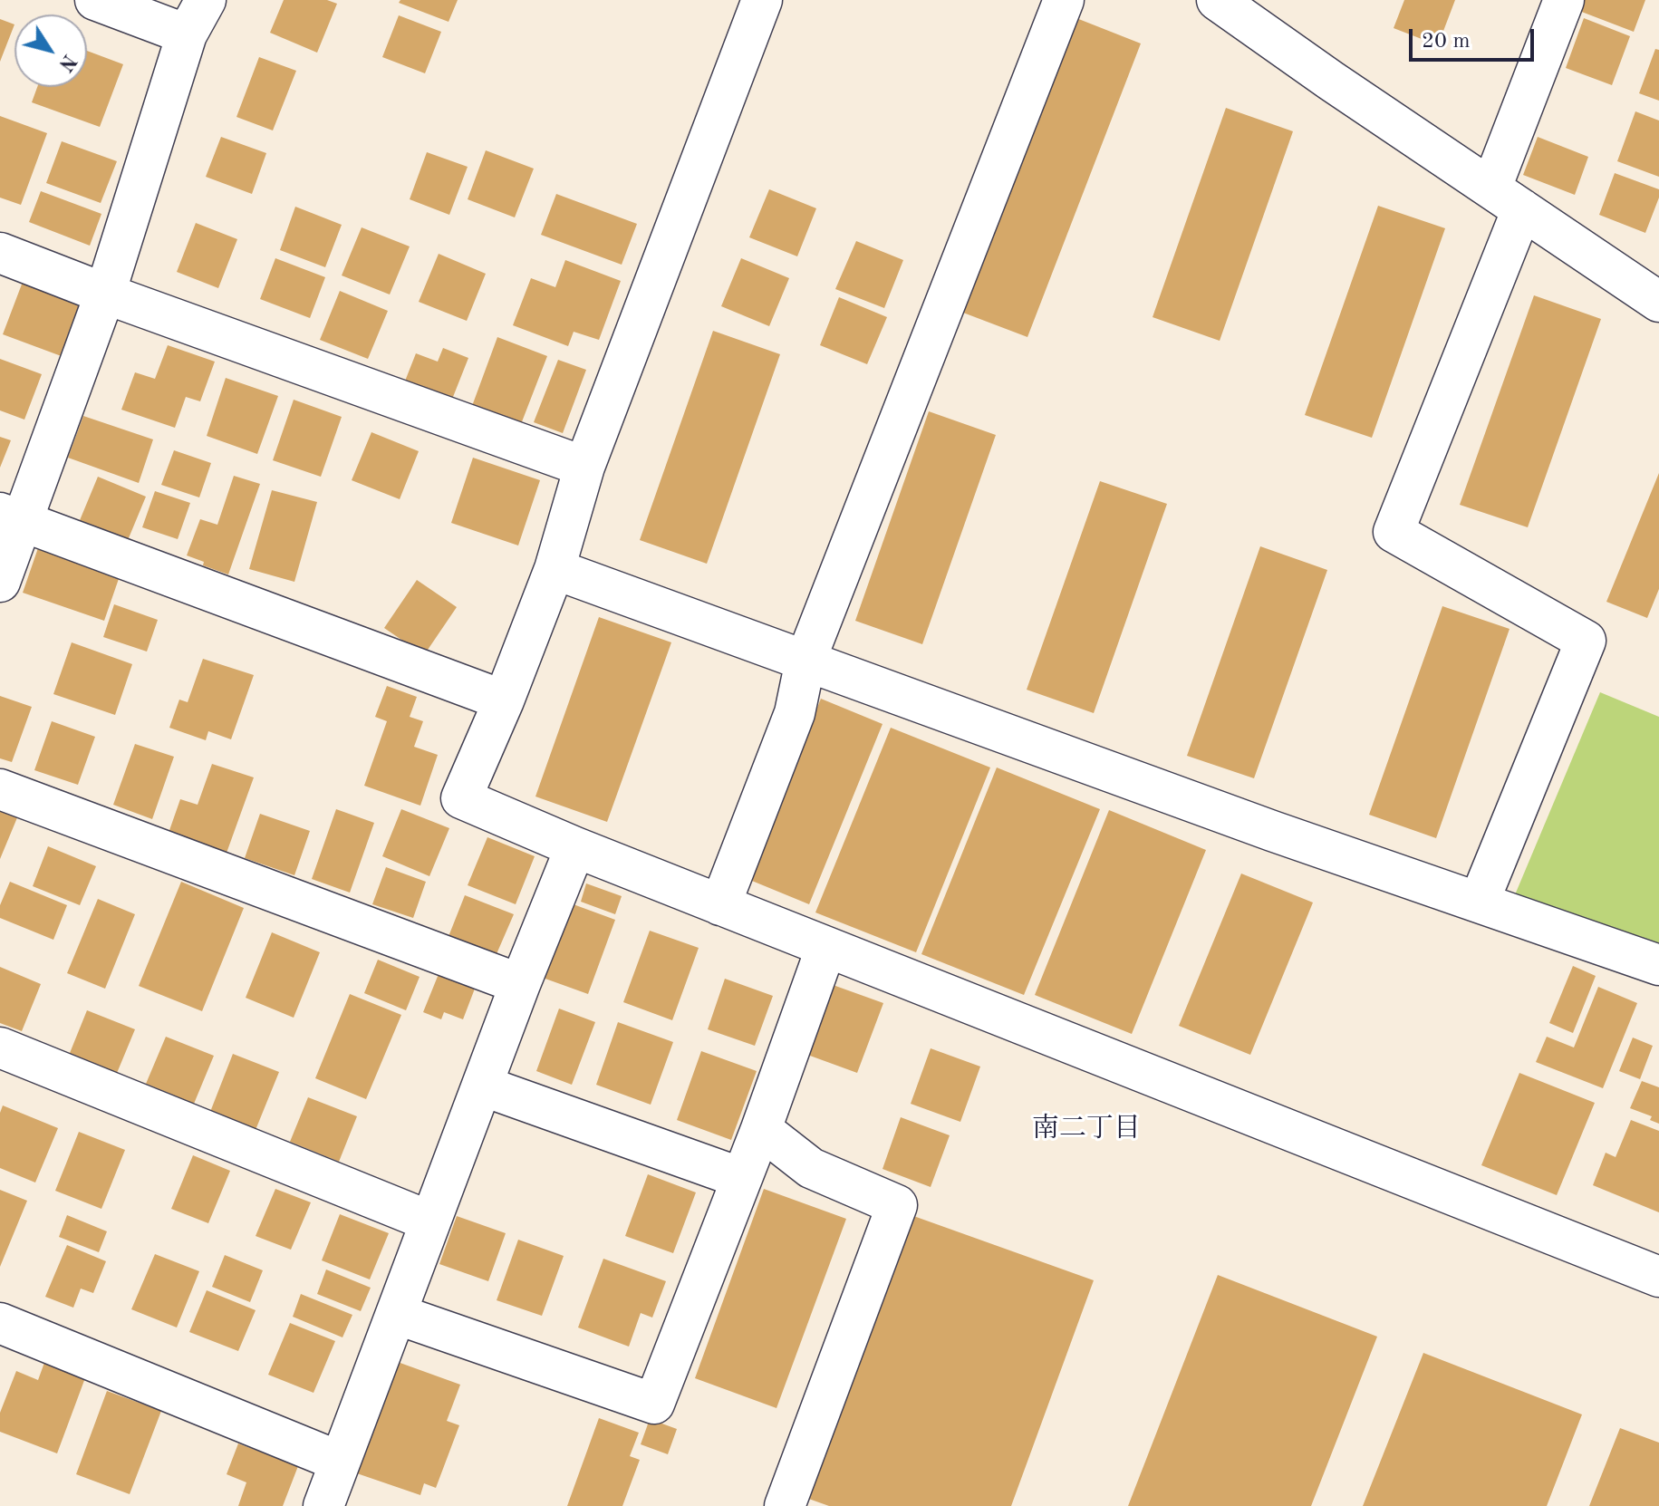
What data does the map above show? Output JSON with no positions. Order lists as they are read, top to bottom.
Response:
{
  "districts": ["南二丁目"],
  "scale_bar": "20 m",
  "north": "bottom right"
}
